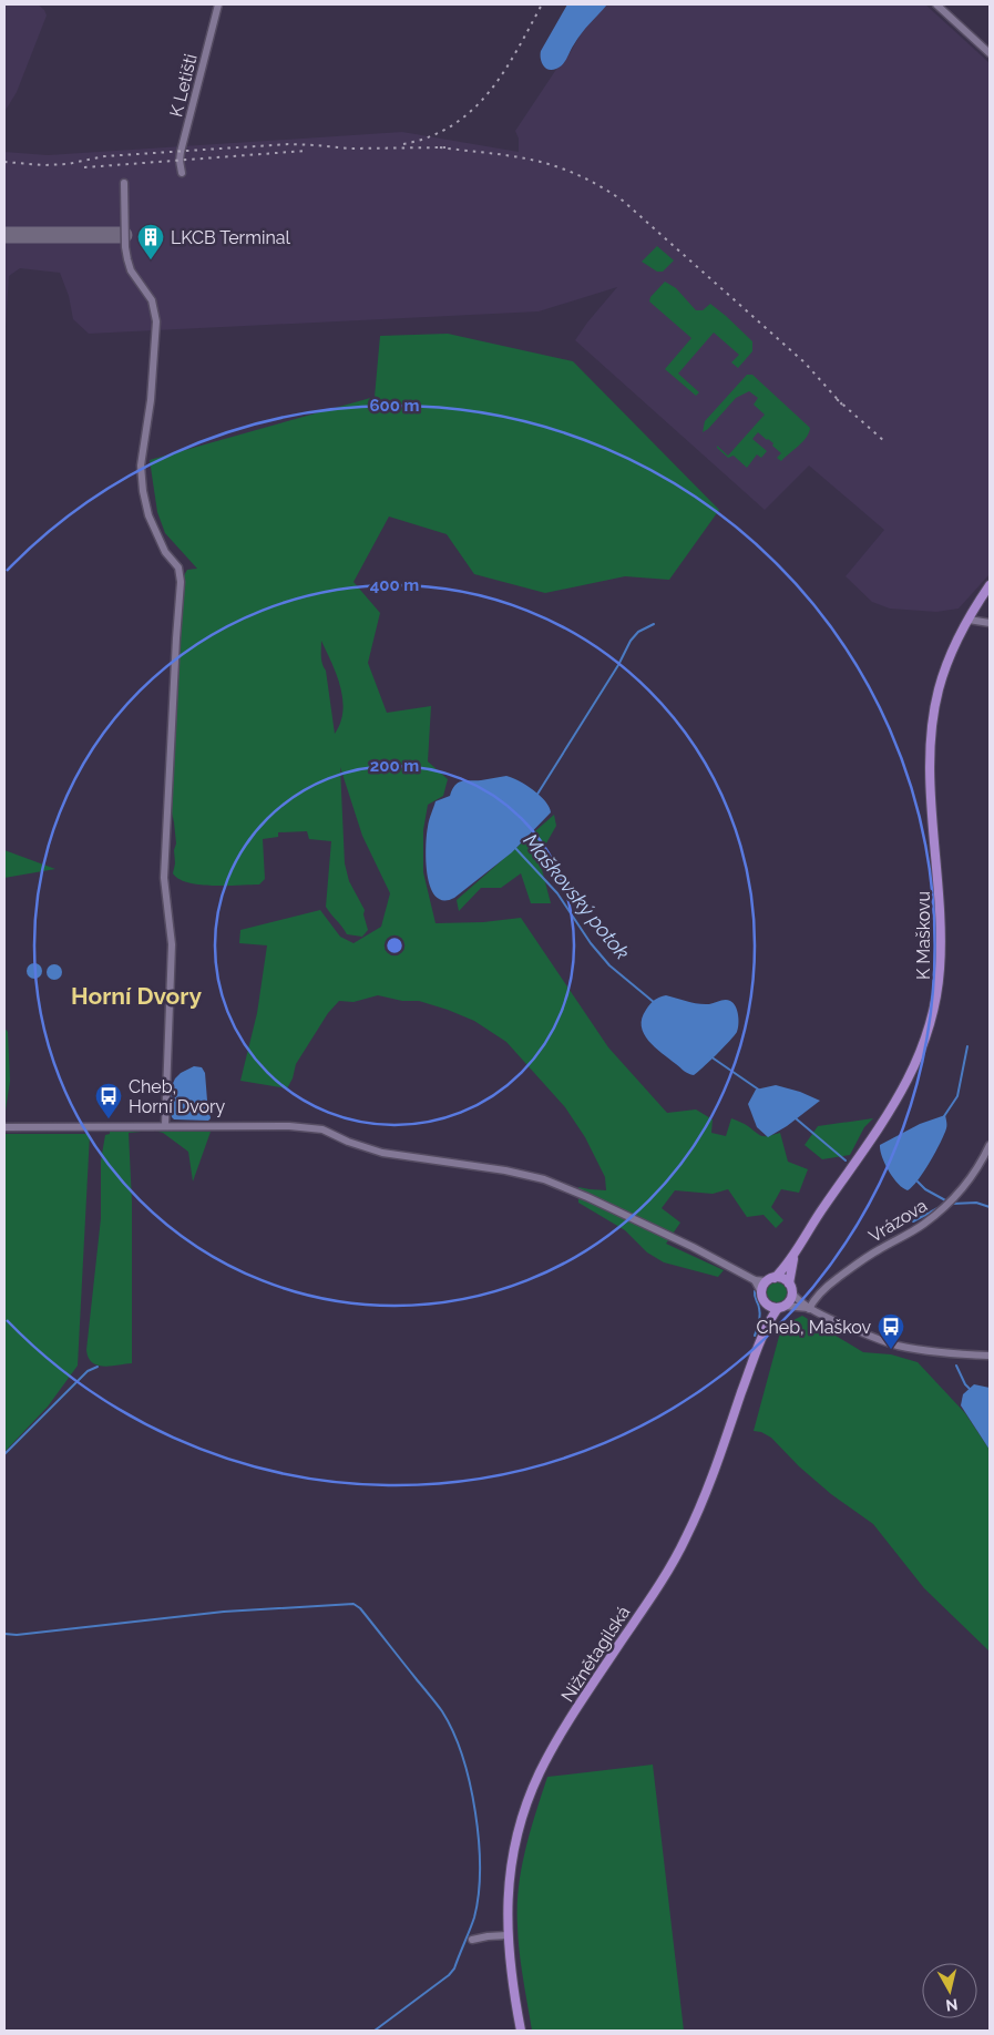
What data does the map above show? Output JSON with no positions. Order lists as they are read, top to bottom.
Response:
{
  "streets": {
    "main road": ["K Maškovu", "Nižnětagilská"],
    "street": ["K Letišti", "Vrázova"]
  },
  "crossings": [
    ["K Maškovu", "Nižnětagilská"]
  ],
  "districts": ["Horní Dvory"],
  "water": ["Maškovský potok"],
  "places": {
    "building": ["LKCB Terminal"],
    "bus stop": ["Cheb, Horní Dvory", "Cheb, Maškov"]
  },
  "north": "bottom",
  "rings": ["600 m", "400 m", "200 m"]
}
